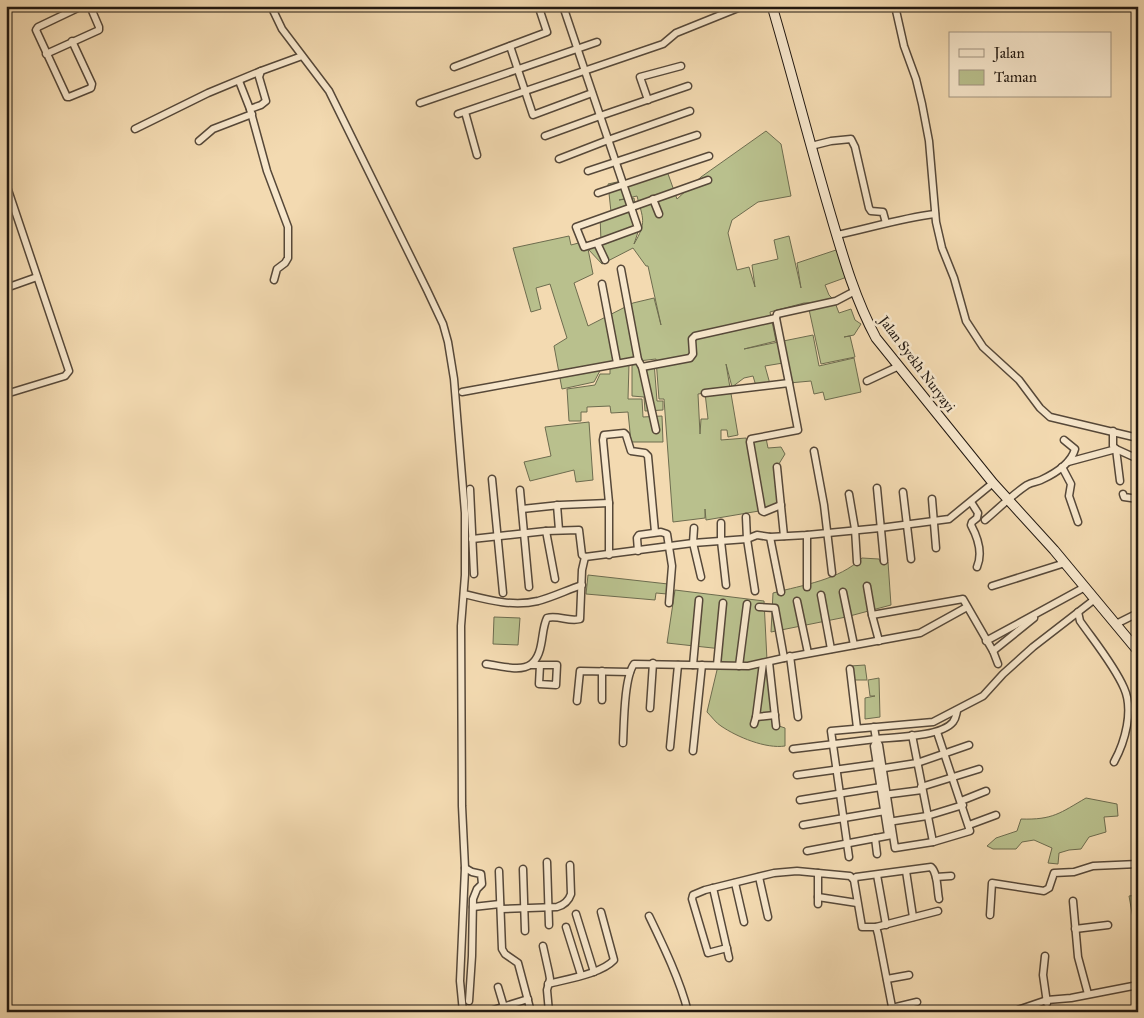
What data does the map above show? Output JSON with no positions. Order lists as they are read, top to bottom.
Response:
{
  "streets": {
    "main road": ["Jalan Syekh Nuryayi"]
  },
  "legend": ["Jalan", "Taman"]
}
